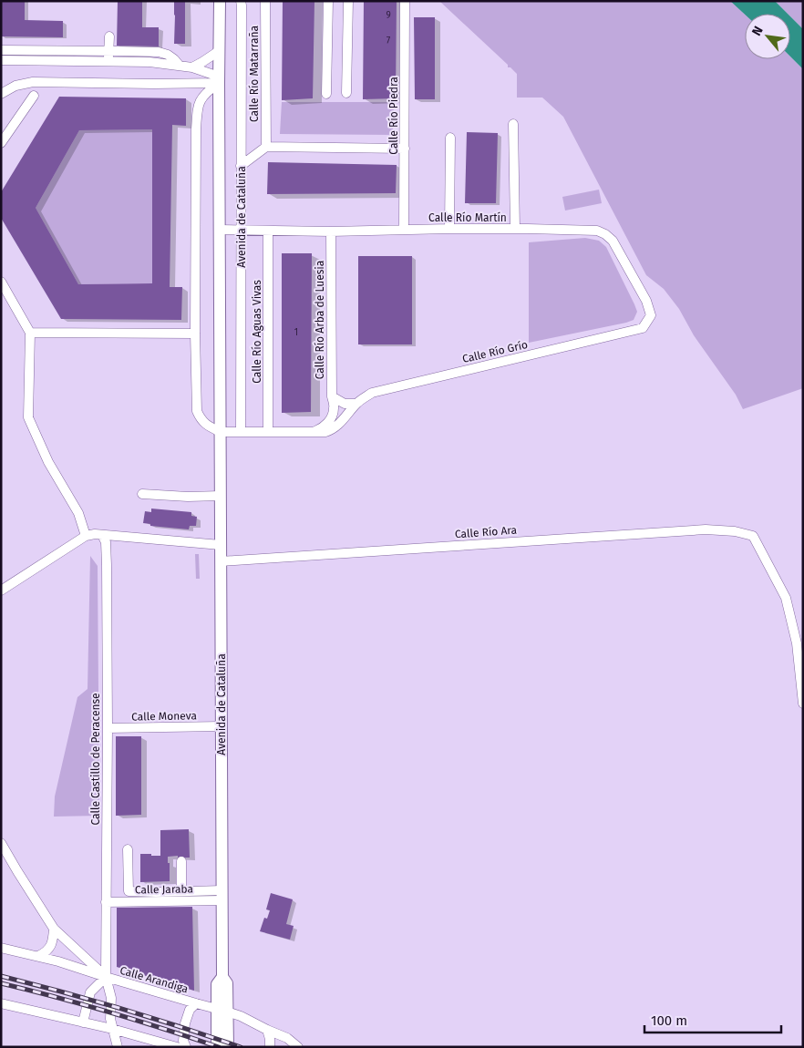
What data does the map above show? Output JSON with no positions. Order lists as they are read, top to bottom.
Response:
{
  "streets": {
    "main road": ["Avenida de Cataluña"],
    "street": [
      "Calle Río Matarraña",
      "Calle Río Piedra",
      "Calle Río Martín",
      "Calle Río Arba de Luesia",
      "Calle Río Aguas Vivas",
      "Calle Río Grío",
      "Calle Río Ara",
      "Calle Moneva",
      "Calle Castillo de Peracense",
      "Calle Jaraba",
      "Calle Arandiga"
    ]
  },
  "crossings": [
    ["Calle Río Piedra", "Calle Río Martín"],
    ["Avenida de Cataluña", "Calle Río Martín"],
    ["Avenida de Cataluña", "Calle Río Grío"],
    ["Avenida de Cataluña", "Calle Río Ara"],
    ["Avenida de Cataluña", "Calle Moneva"],
    ["Avenida de Cataluña", "Calle Jaraba"],
    ["Avenida de Cataluña", "Calle Arandiga"],
    ["Calle Río Martín", "Calle Río Arba de Luesia"],
    ["Calle Río Martín", "Calle Río Aguas Vivas"],
    ["Calle Río Martín", "Calle Río Grío"],
    ["Calle Río Aguas Vivas", "Calle Río Grío"],
    ["Calle Moneva", "Calle Castillo de Peracense"],
    ["Calle Castillo de Peracense", "Calle Jaraba"],
    ["Calle Castillo de Peracense", "Calle Arandiga"]
  ],
  "house_numbers": ["9", "7", "1"],
  "scale_bar": "100 m",
  "north": "top left"
}
